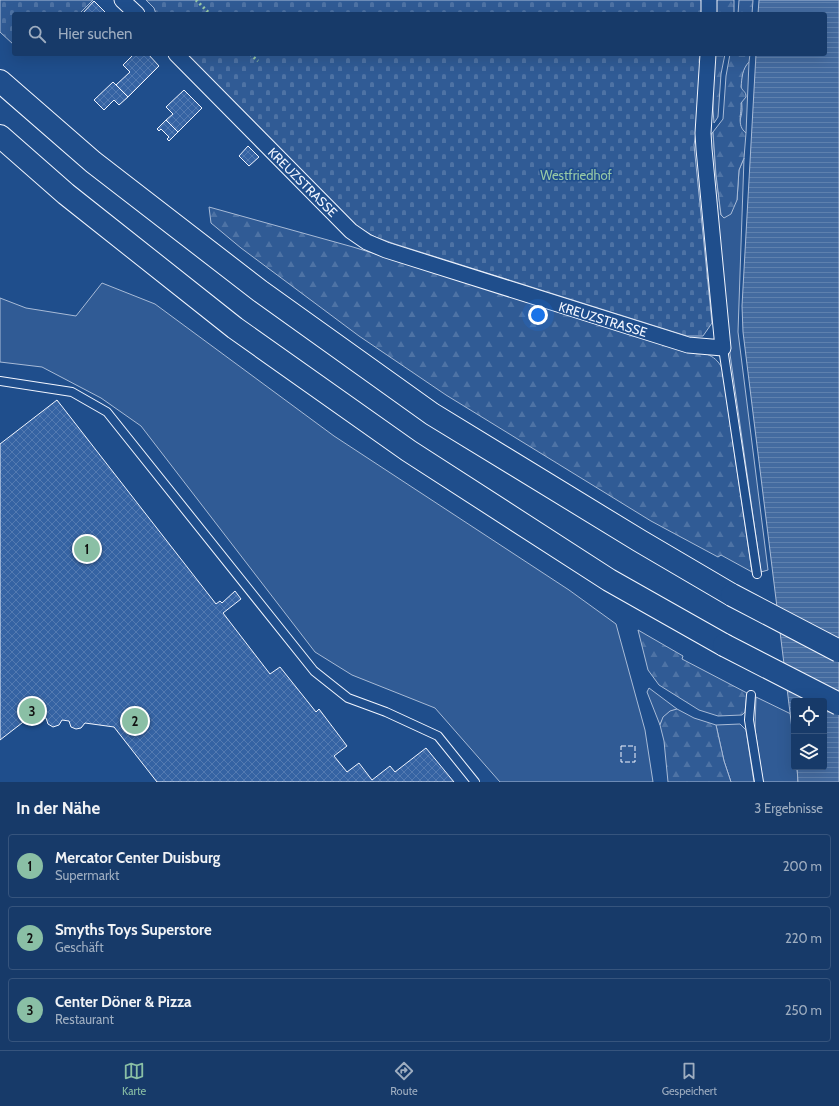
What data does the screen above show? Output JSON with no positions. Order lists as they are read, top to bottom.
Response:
{
  "streets": {
    "street": ["KREUZSTRASSE"]
  },
  "parks": ["Westfriedhof"],
  "page": {
    "search": "Hier suchen",
    "pins": ["1", "3", "2"],
    "heading": ["In der Nähe", "3 Ergebnisse"],
    "list": [
      {
        "mark": "1",
        "name": "Mercator Center Duisburg",
        "note": "Supermarkt",
        "value": "200 m"
      },
      {
        "mark": "2",
        "name": "Smyths Toys Superstore",
        "note": "Geschäft",
        "value": "220 m"
      },
      {
        "mark": "3",
        "name": "Center Döner & Pizza",
        "note": "Restaurant",
        "value": "250 m"
      }
    ],
    "nav": ["Karte", "Route", "Gespeichert"]
  }
}
